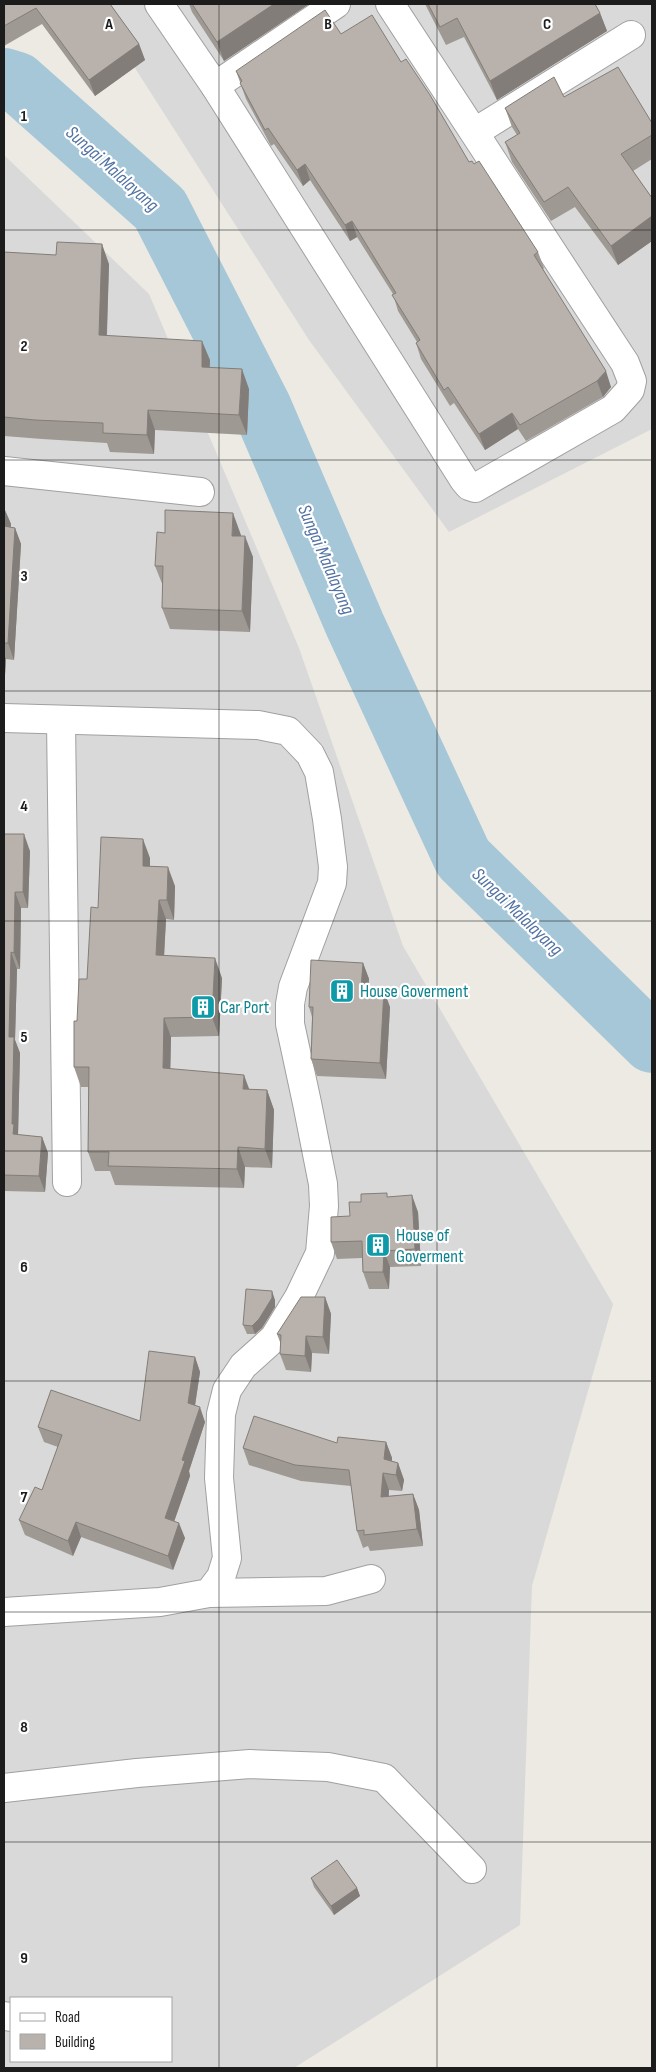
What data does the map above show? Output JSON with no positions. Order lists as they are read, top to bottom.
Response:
{
  "water": ["Sungai Malalayang"],
  "places": {
    "building": ["House Goverment", "Car Port", "House of Goverment"]
  },
  "legend": ["Road", "Building"],
  "grid": {
    "columns": ["A", "B", "C"],
    "rows": [
      "1",
      "2",
      "3",
      "4",
      "5",
      "6",
      "7",
      "8",
      "9"
    ]
  }
}
